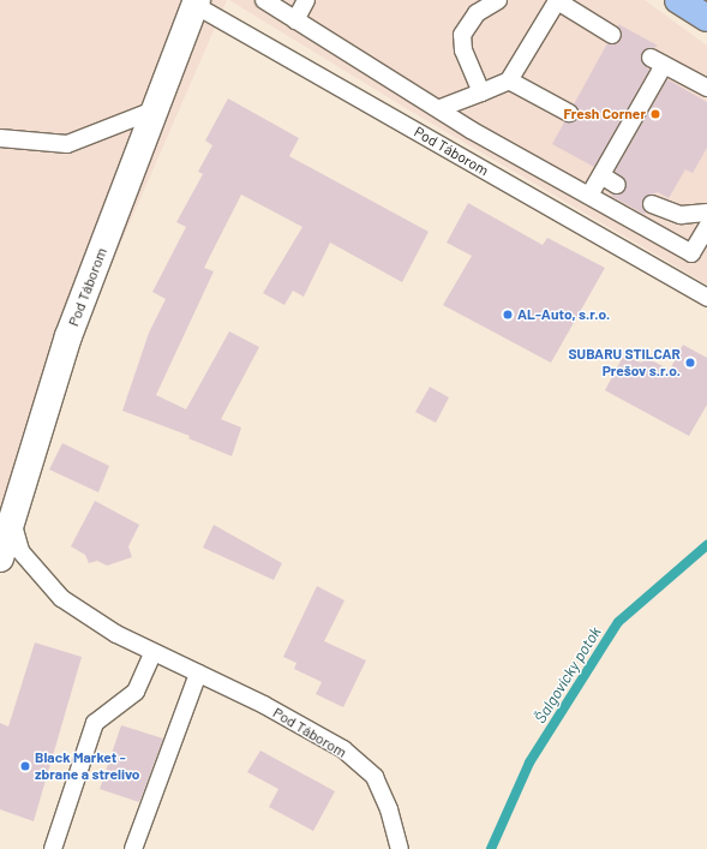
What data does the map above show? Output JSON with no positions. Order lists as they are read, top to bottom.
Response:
{
  "streets": {
    "street": ["Pod Táborom"]
  },
  "water": ["Šalgovícky potok"],
  "places": [
    "Fresh Corner",
    "AL-Auto, s.r.o.",
    "SUBARU STILCAR Prešov s.r.o.",
    "Black Market - zbrane a strelivo"
  ]
}
